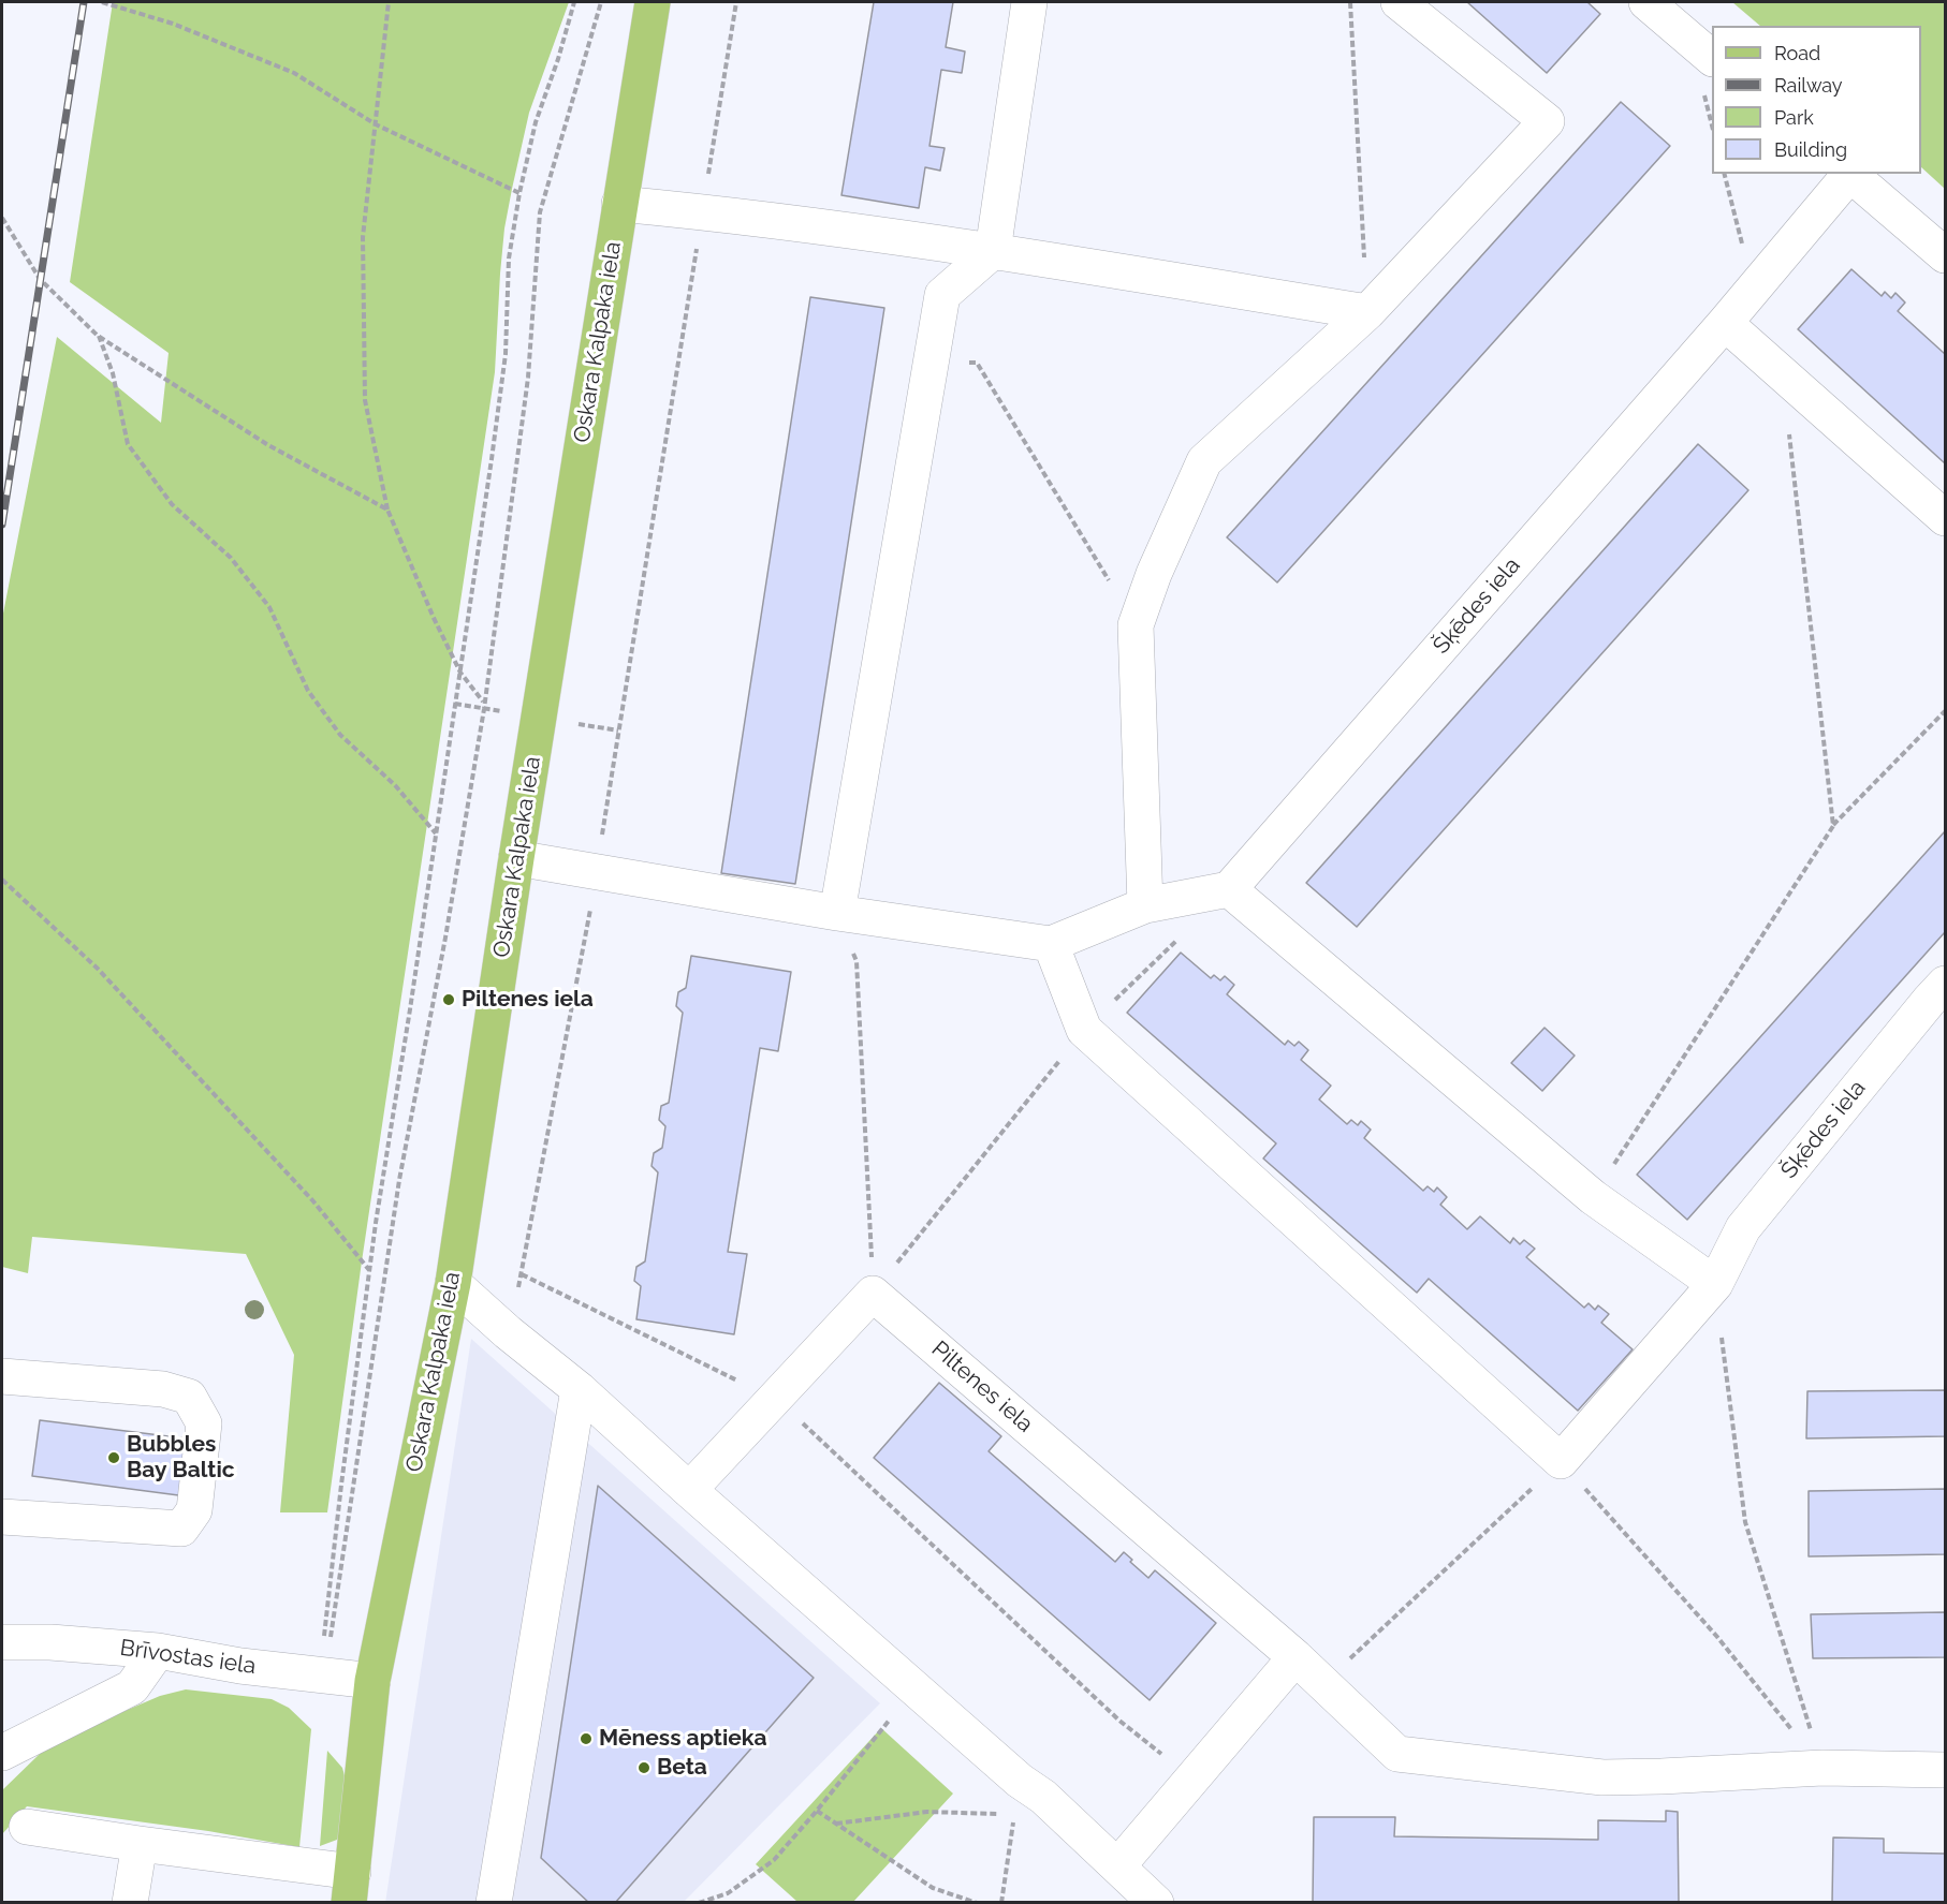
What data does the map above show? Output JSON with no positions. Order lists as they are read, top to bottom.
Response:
{
  "streets": {
    "main road": ["Oskara Kalpaka iela"],
    "street": ["Šķēdes iela", "Piltenes iela", "Brīvostas iela"]
  },
  "crossings": [
    ["Oskara Kalpaka iela", "Brīvostas iela"]
  ],
  "places": [
    "Piltenes iela",
    "Bubbles Bay Baltic",
    "Mēness aptieka",
    "Beta"
  ],
  "legend": [
    "Road",
    "Railway",
    "Park",
    "Building"
  ]
}
